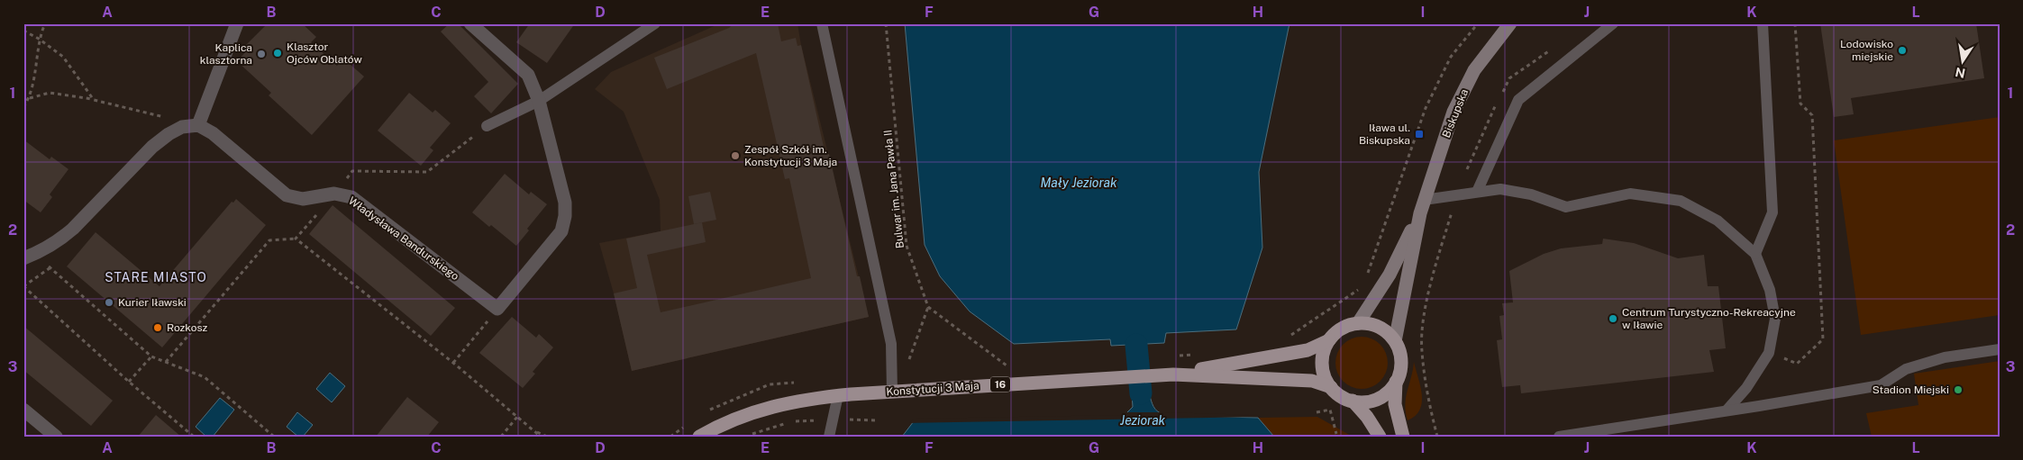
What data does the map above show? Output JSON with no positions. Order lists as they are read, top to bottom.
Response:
{
  "streets": {
    "main road": ["16", "Konstytucji 3 Maja"],
    "street": ["Biskupska", "Władysława Bandurskiego"],
    "path": ["Bulwar im. Jana Pawła II"]
  },
  "crossings": [
    ["Biskupska", "16"],
    ["Biskupska", "Konstytucji 3 Maja"],
    ["16", "Konstytucji 3 Maja"]
  ],
  "districts": ["STARE MIASTO"],
  "water": ["Mały Jeziorak", "Jeziorak"],
  "places": {
    "other": [
      "Lodowisko miejskie",
      "Klasztor Ojców Oblatów",
      "Kaplica klasztorna",
      "Zespół Szkół im. Konstytucji 3 Maja",
      "Kurier Iławski",
      "Centrum Turystyczno-Rekreacyjne w Iławie",
      "Rozkosz",
      "Stadion Miejski"
    ],
    "transit": ["Iława ul. Biskupska"]
  },
  "north": "bottom",
  "grid": {
    "columns": [
      "A",
      "B",
      "C",
      "D",
      "E",
      "F",
      "G",
      "H",
      "I",
      "J",
      "K",
      "L"
    ],
    "rows": ["1", "2", "3"]
  }
}
